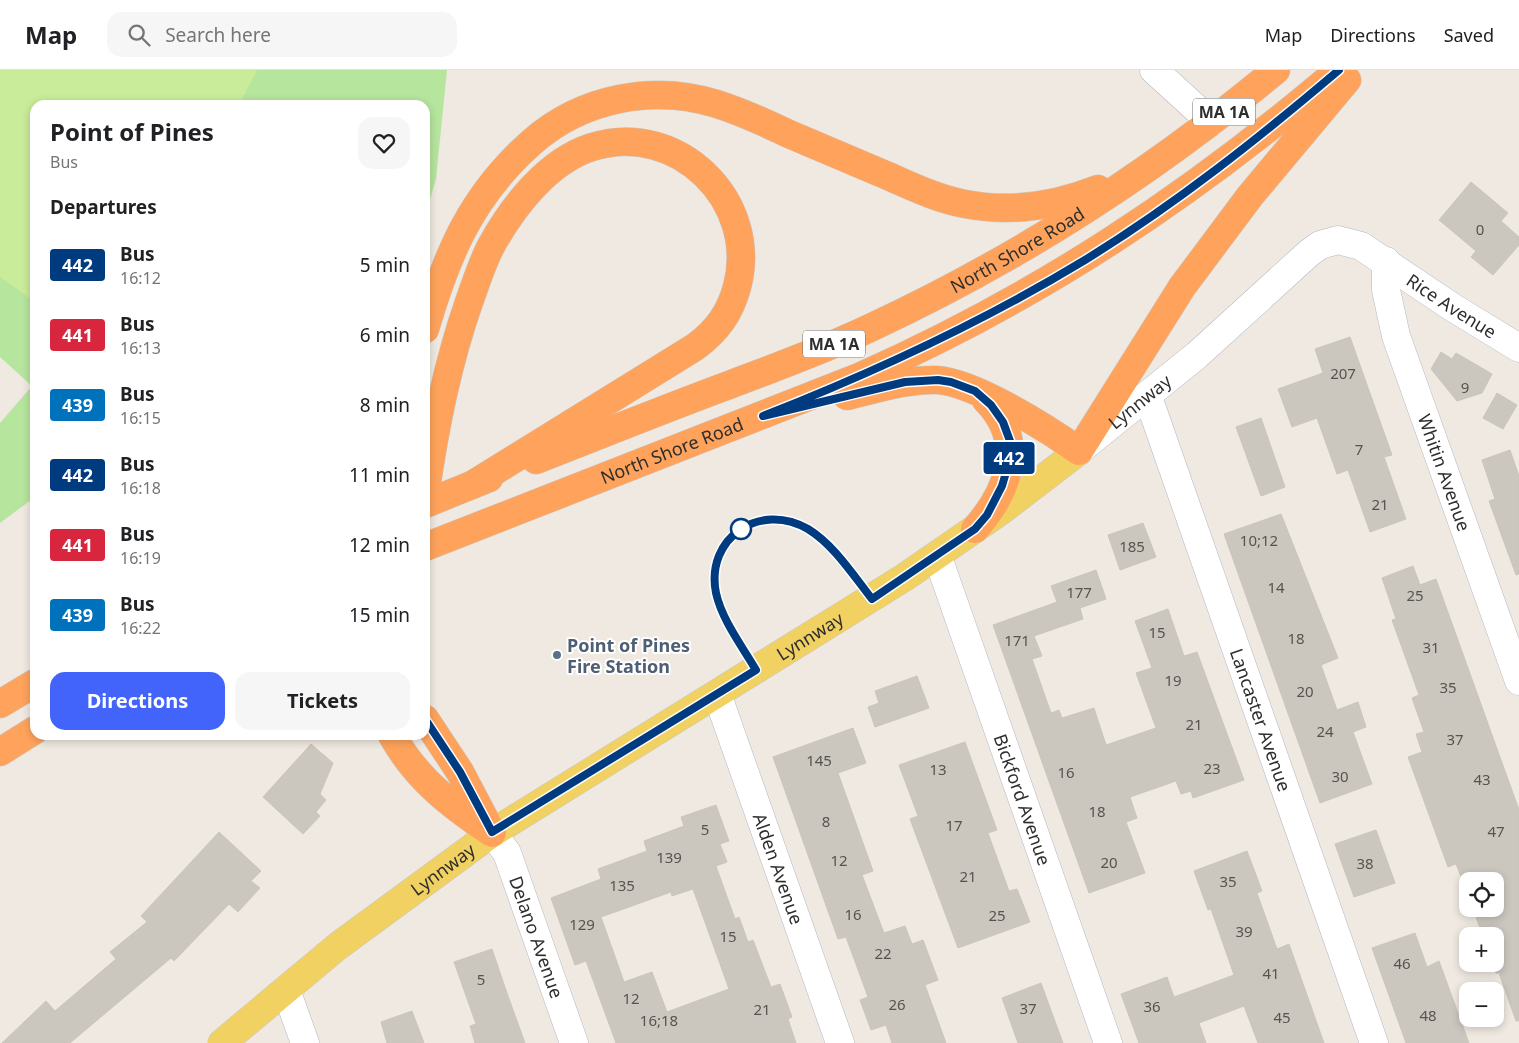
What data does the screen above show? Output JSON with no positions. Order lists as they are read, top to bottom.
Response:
{
  "streets": {
    "highway": ["MA 1A", "North Shore Road"],
    "main road": ["Lynnway"],
    "street": [
      "Rice Avenue",
      "Whitin Avenue",
      "Lancaster Avenue",
      "Bickford Avenue",
      "Alden Avenue",
      "Delano Avenue"
    ]
  },
  "crossings": [
    ["Rice Avenue", "Lynnway"],
    ["Rice Avenue", "Whitin Avenue"],
    ["Lynnway", "Whitin Avenue"],
    ["Lynnway", "Lancaster Avenue"],
    ["Lynnway", "Bickford Avenue"],
    ["Lynnway", "Alden Avenue"],
    ["Lynnway", "Delano Avenue"]
  ],
  "places": ["Point of Pines Fire Station"],
  "lines": ["bus line 442"],
  "house_numbers": [
    "0",
    "207",
    "9",
    "7",
    "21",
    "10;12",
    "185",
    "14",
    "177",
    "25",
    "15",
    "18",
    "171",
    "31",
    "19",
    "35",
    "20",
    "21",
    "24",
    "37",
    "145",
    "23",
    "13",
    "16",
    "30",
    "43",
    "18",
    "8",
    "17",
    "5",
    "47",
    "139",
    "12",
    "20",
    "38",
    "21",
    "35",
    "135",
    "16",
    "25",
    "129",
    "39",
    "15",
    "22",
    "46",
    "41",
    "5",
    "12",
    "26",
    "36",
    "37",
    "21",
    "48",
    "45",
    "16;18"
  ],
  "page": {
    "header": "Map",
    "search": "Search here",
    "nav": ["Map", "Directions", "Saved"],
    "on_map": "442",
    "heading": [
      ["Point of Pines", "Bus"],
      "Departures"
    ],
    "list": [
      {
        "mark": "442",
        "name": "Bus",
        "note": "16:12",
        "value": "5 min"
      },
      {
        "mark": "441",
        "name": "Bus",
        "note": "16:13",
        "value": "6 min"
      },
      {
        "mark": "439",
        "name": "Bus",
        "note": "16:15",
        "value": "8 min"
      },
      {
        "mark": "442",
        "name": "Bus",
        "note": "16:18",
        "value": "11 min"
      },
      {
        "mark": "441",
        "name": "Bus",
        "note": "16:19",
        "value": "12 min"
      },
      {
        "mark": "439",
        "name": "Bus",
        "note": "16:22",
        "value": "15 min"
      }
    ],
    "buttons": ["Directions", "Tickets"],
    "map_buttons": ["+", "−"]
  }
}
